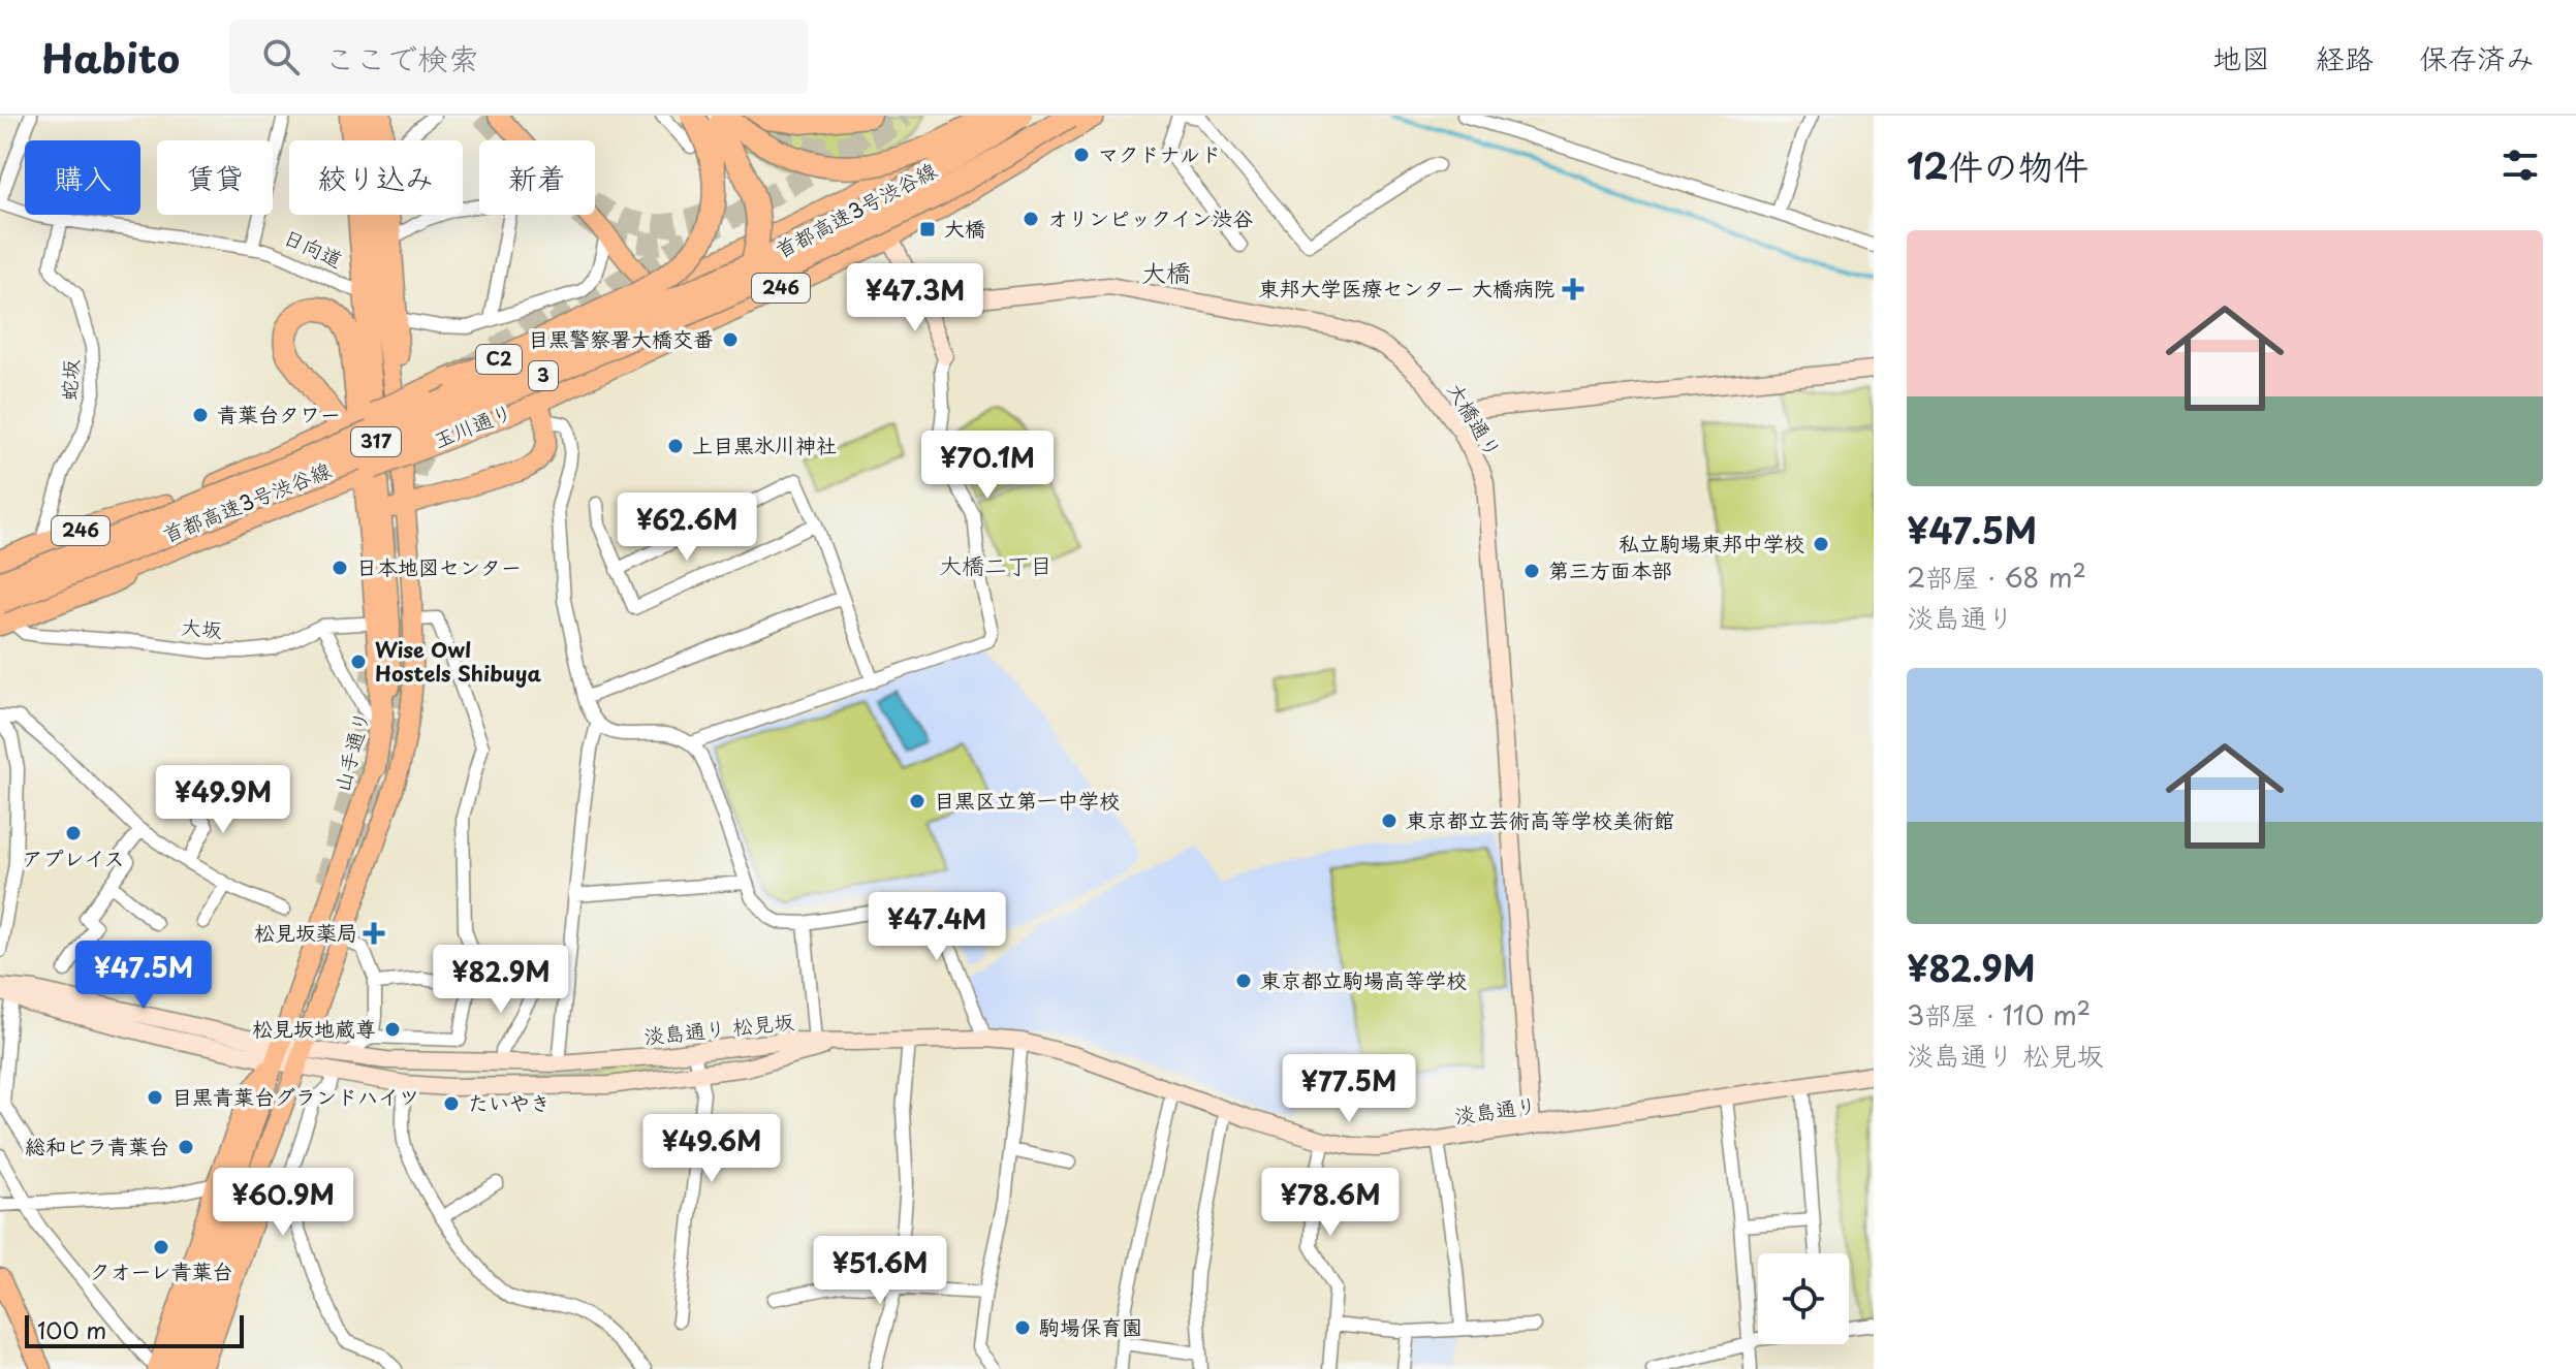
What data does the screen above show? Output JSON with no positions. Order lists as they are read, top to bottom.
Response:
{
  "streets": {
    "highway": [
      "首都高速3号渋谷線",
      "246",
      "C2",
      "3",
      "玉川通り"
    ],
    "main road": [
      "大橋通り",
      "317",
      "山手通り",
      "淡島通り 松見坂",
      "淡島通り"
    ],
    "street": ["日向道", "蛇坂", "大坂"]
  },
  "crossings": [
    ["首都高速3号渋谷線", "246"],
    ["首都高速3号渋谷線", "C2"],
    ["首都高速3号渋谷線", "大坂"],
    ["日向道", "蛇坂"],
    ["日向道", "山手通り"],
    ["246", "蛇坂"],
    ["246", "玉川通り"],
    ["246", "大坂"],
    ["大橋通り", "淡島通り"],
    ["317", "山手通り"],
    ["317", "淡島通り 松見坂"],
    ["大坂", "山手通り"],
    ["淡島通り 松見坂", "淡島通り"]
  ],
  "districts": ["大橋", "大橋二丁目"],
  "places": {
    "other": [
      "マクドナルド",
      "オリンピックイン渋谷",
      "目黒警察署大橋交番",
      "青葉台タワー",
      "上目黒氷川神社",
      "私立駒場東邦中学校",
      "日本地図センター",
      "第三方面本部",
      "Wise Owl Hostels Shibuya",
      "目黒区立第一中学校",
      "東京都立芸術高等学校美術館",
      "アプレイス",
      "東京都立駒場高等学校",
      "松見坂地蔵尊",
      "目黒青葉台グランドハイツ",
      "たいやき",
      "総和ビラ青葉台",
      "クオーレ青葉台",
      "駒場保育園"
    ],
    "transit": ["大橋"],
    "health": ["東邦大学医療センター 大橋病院", "松見坂薬局"]
  },
  "scale_bar": "100 m",
  "page": {
    "header": "Habito",
    "search": "ここで検索",
    "nav": ["地図", "経路", "保存済み"],
    "heading": "12件の物件",
    "chip": [
      "購入",
      "賃貸",
      "絞り込み",
      "新着"
    ],
    "list": [
      {
        "name": "¥47.5M",
        "note": "2部屋 · 68 m² · 淡島通り"
      },
      {
        "name": "¥82.9M",
        "note": "3部屋 · 110 m² · 淡島通り 松見坂"
      }
    ],
    "price": [
      "¥47.3M",
      "¥70.1M",
      "¥62.6M",
      "¥49.9M",
      "¥47.4M",
      "¥47.5M",
      "¥82.9M",
      "¥77.5M",
      "¥49.6M",
      "¥60.9M",
      "¥78.6M",
      "¥51.6M"
    ],
    "scale": "100 m"
  }
}
